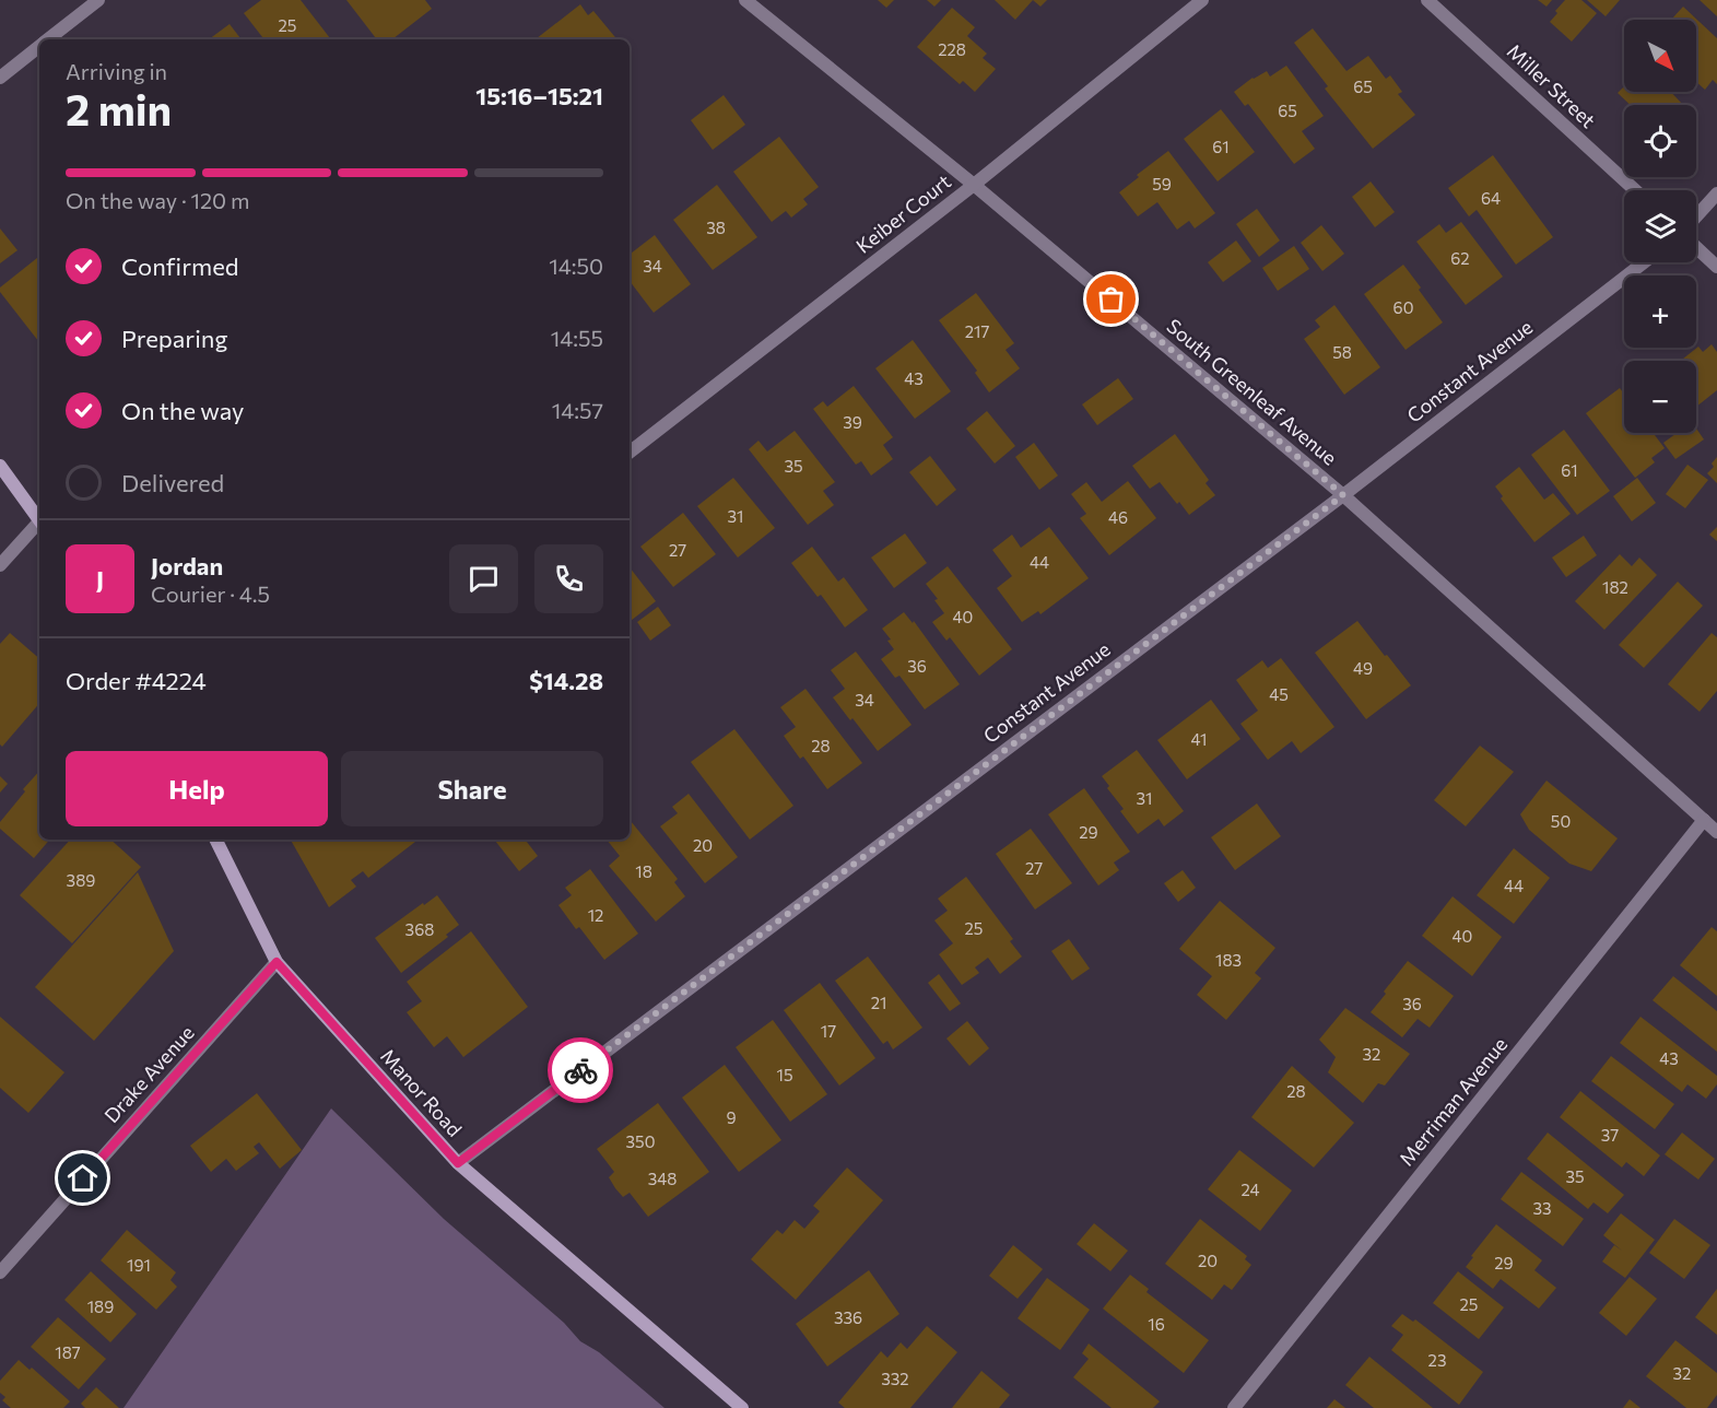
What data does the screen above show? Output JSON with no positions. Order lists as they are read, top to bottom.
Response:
{
  "streets": {
    "street": [
      "Miller Street",
      "Keiber Court",
      "Constant Avenue",
      "South Greenleaf Avenue",
      "Drake Avenue",
      "Manor Road",
      "Merriman Avenue"
    ]
  },
  "crossings": [
    ["Keiber Court", "South Greenleaf Avenue"],
    ["Constant Avenue", "South Greenleaf Avenue"],
    ["Constant Avenue", "Manor Road"],
    ["South Greenleaf Avenue", "Merriman Avenue"],
    ["Drake Avenue", "Manor Road"]
  ],
  "house_numbers": [
    "25",
    "228",
    "65",
    "65",
    "61",
    "59",
    "64",
    "38",
    "62",
    "34",
    "60",
    "217",
    "58",
    "43",
    "39",
    "35",
    "61",
    "31",
    "46",
    "27",
    "44",
    "182",
    "40",
    "36",
    "49",
    "45",
    "34",
    "41",
    "28",
    "31",
    "50",
    "29",
    "20",
    "27",
    "18",
    "389",
    "44",
    "12",
    "25",
    "368",
    "40",
    "183",
    "21",
    "36",
    "17",
    "32",
    "43",
    "15",
    "28",
    "9",
    "37",
    "350",
    "35",
    "348",
    "24",
    "33",
    "20",
    "29",
    "191",
    "25",
    "189",
    "336",
    "16",
    "187",
    "23",
    "32",
    "332"
  ],
  "north": "bottom right",
  "page": {
    "map_buttons": ["+", "−"],
    "heading": ["2 min", "Arriving in", "15:16–15:21"],
    "panel": [
      "Jordan",
      "Courier · 4.5",
      "Order #4224",
      "$14.28"
    ],
    "bar": "On the way · 120 m",
    "list": [
      ["Confirmed", "14:50"],
      ["Preparing", "14:55"],
      ["On the way", "14:57"],
      "Delivered"
    ],
    "round": "J",
    "buttons": ["Help", "Share"]
  }
}
